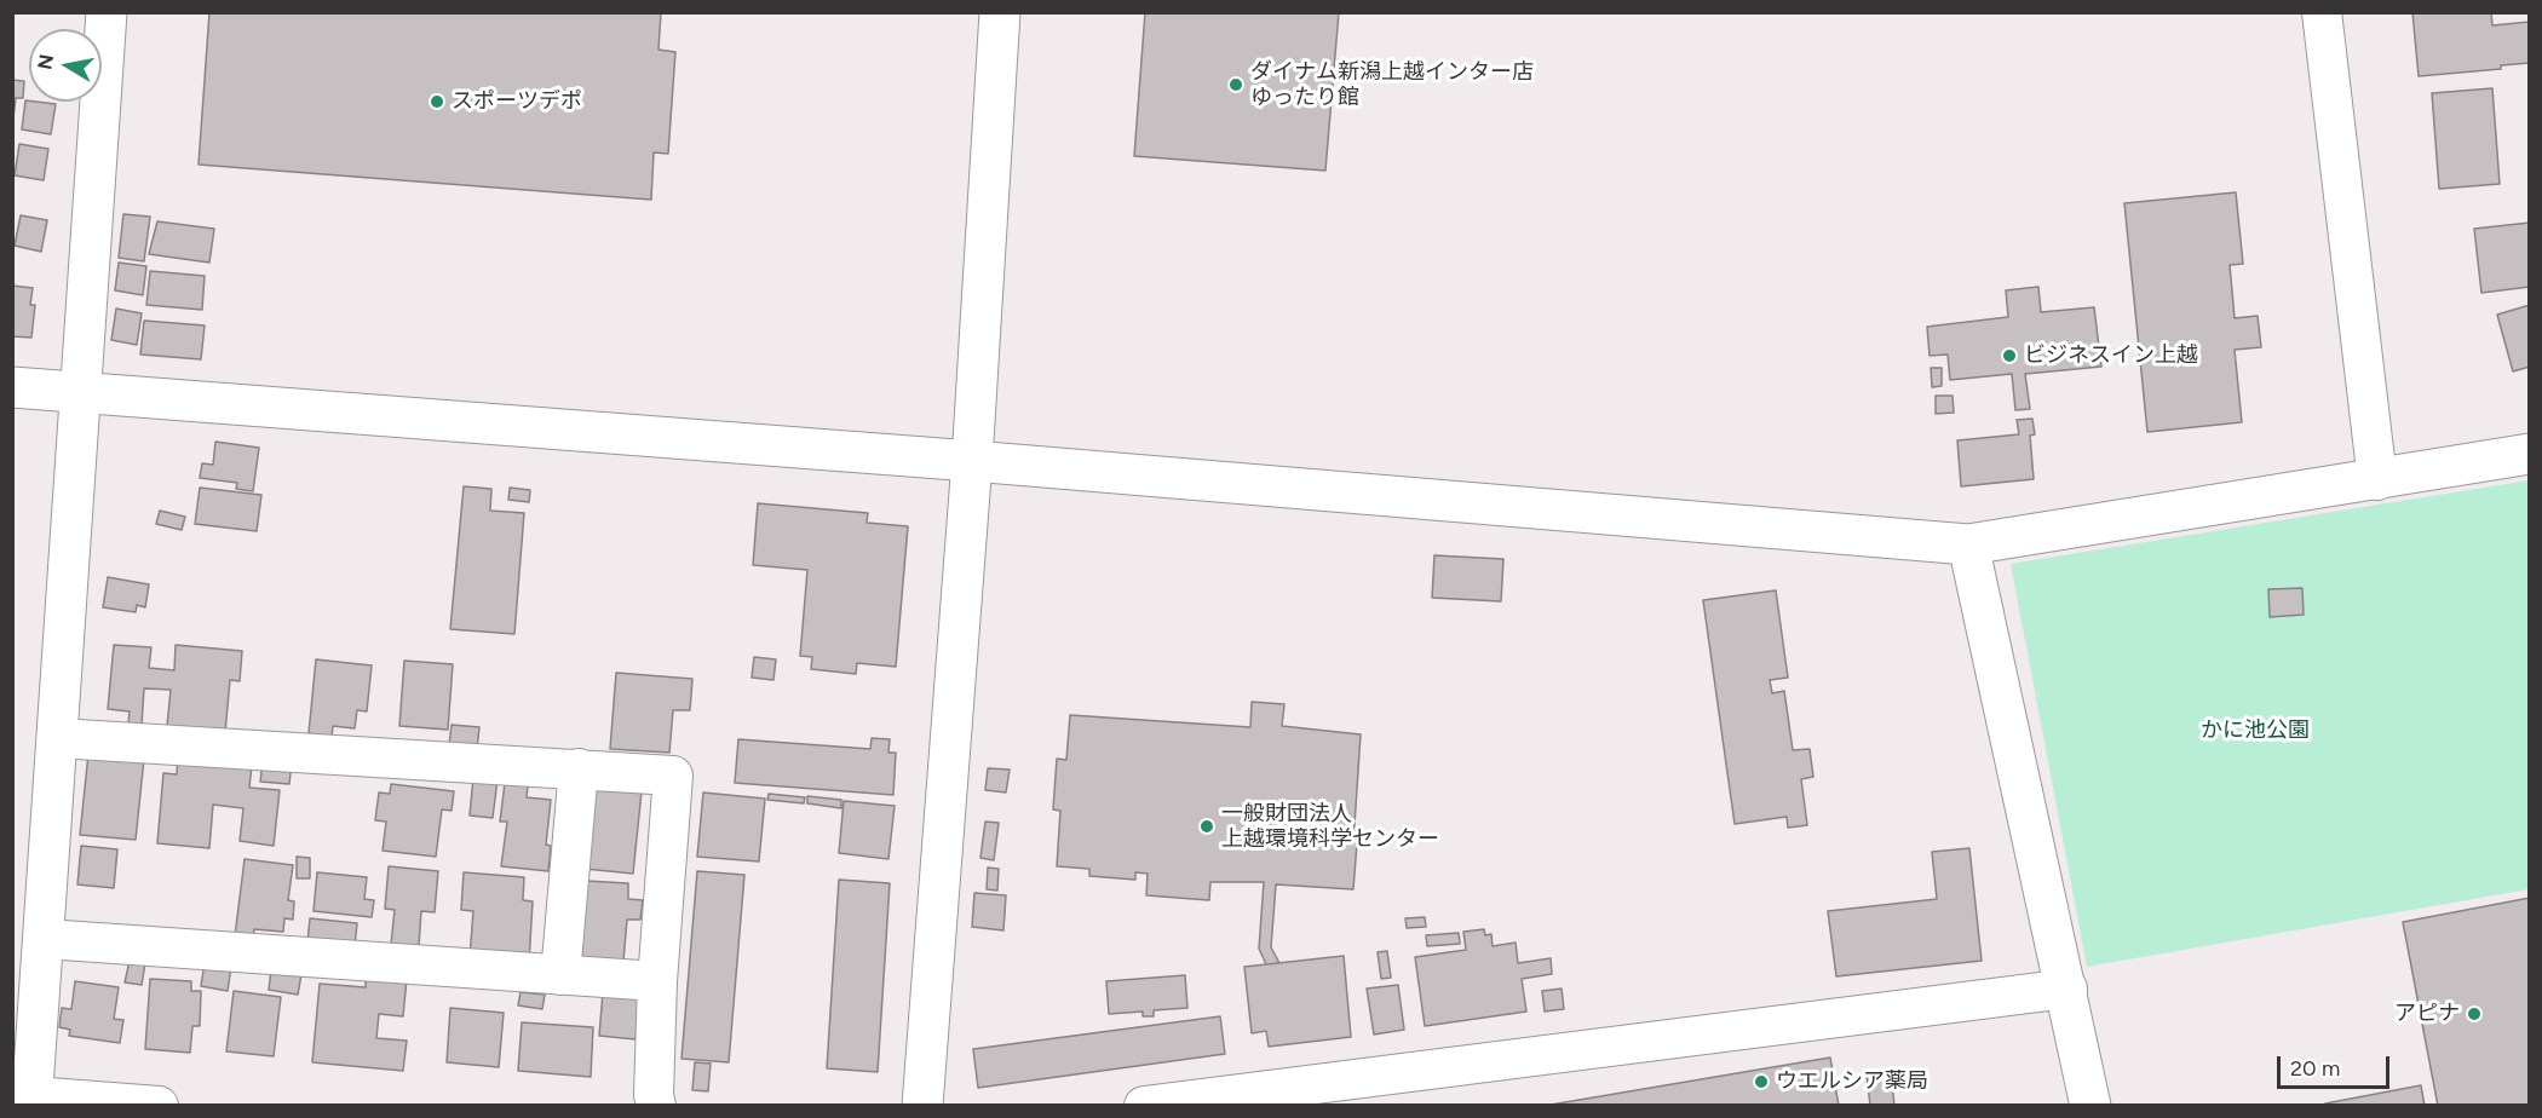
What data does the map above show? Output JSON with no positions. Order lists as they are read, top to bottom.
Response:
{
  "parks": ["かに池公園"],
  "places": [
    "ダイナム新潟上越インター店 ゆったり館",
    "スポーツデポ",
    "ビジネスイン上越",
    "一般財団法人 上越環境科学センター",
    "アピナ",
    "ウエルシア薬局"
  ],
  "scale_bar": "20 m",
  "north": "left"
}
